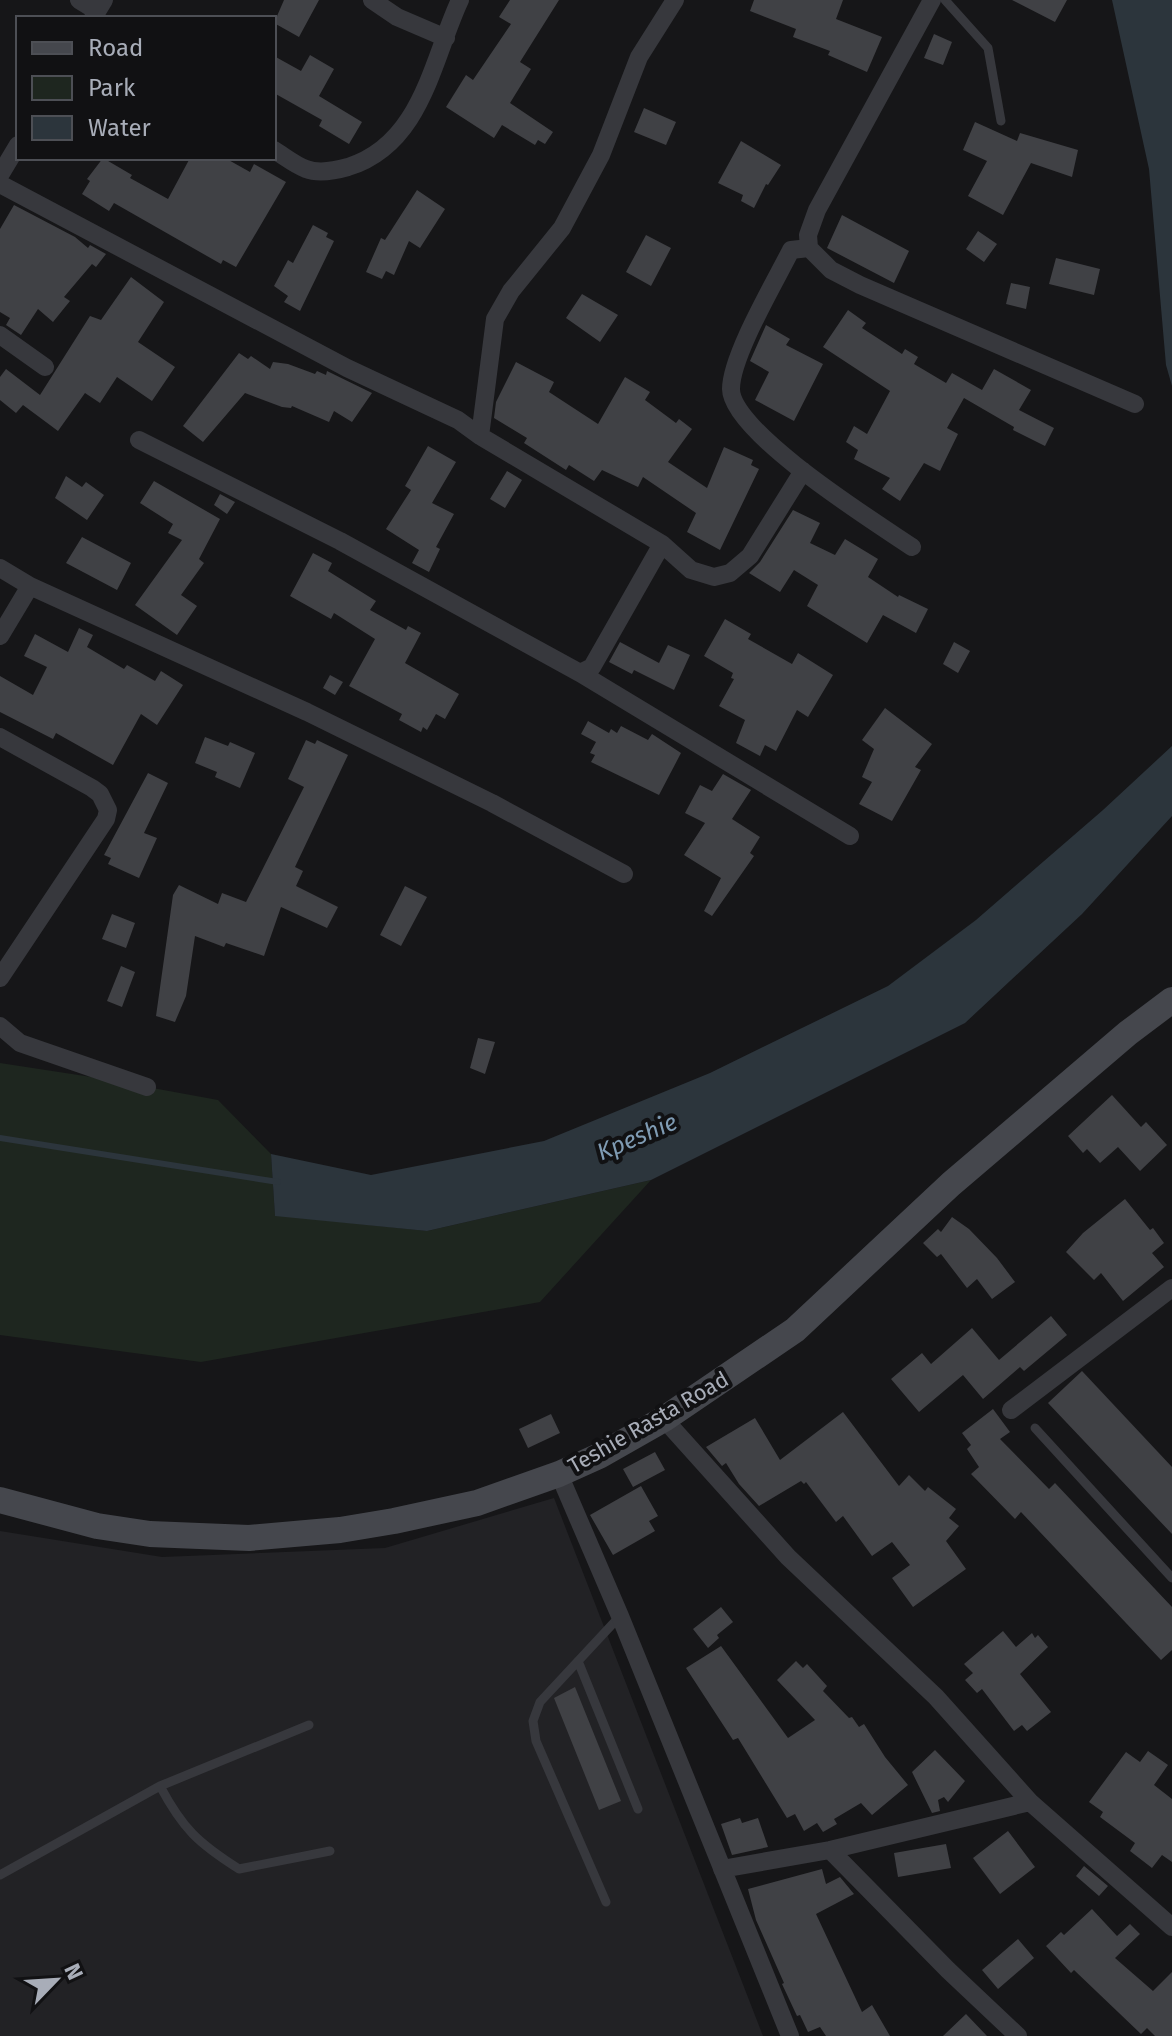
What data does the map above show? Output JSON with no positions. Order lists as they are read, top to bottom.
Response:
{
  "streets": {
    "main road": ["Teshie Rasta Road"]
  },
  "water": ["Kpeshie"],
  "legend": ["Road", "Park", "Water"],
  "north": "top right"
}
